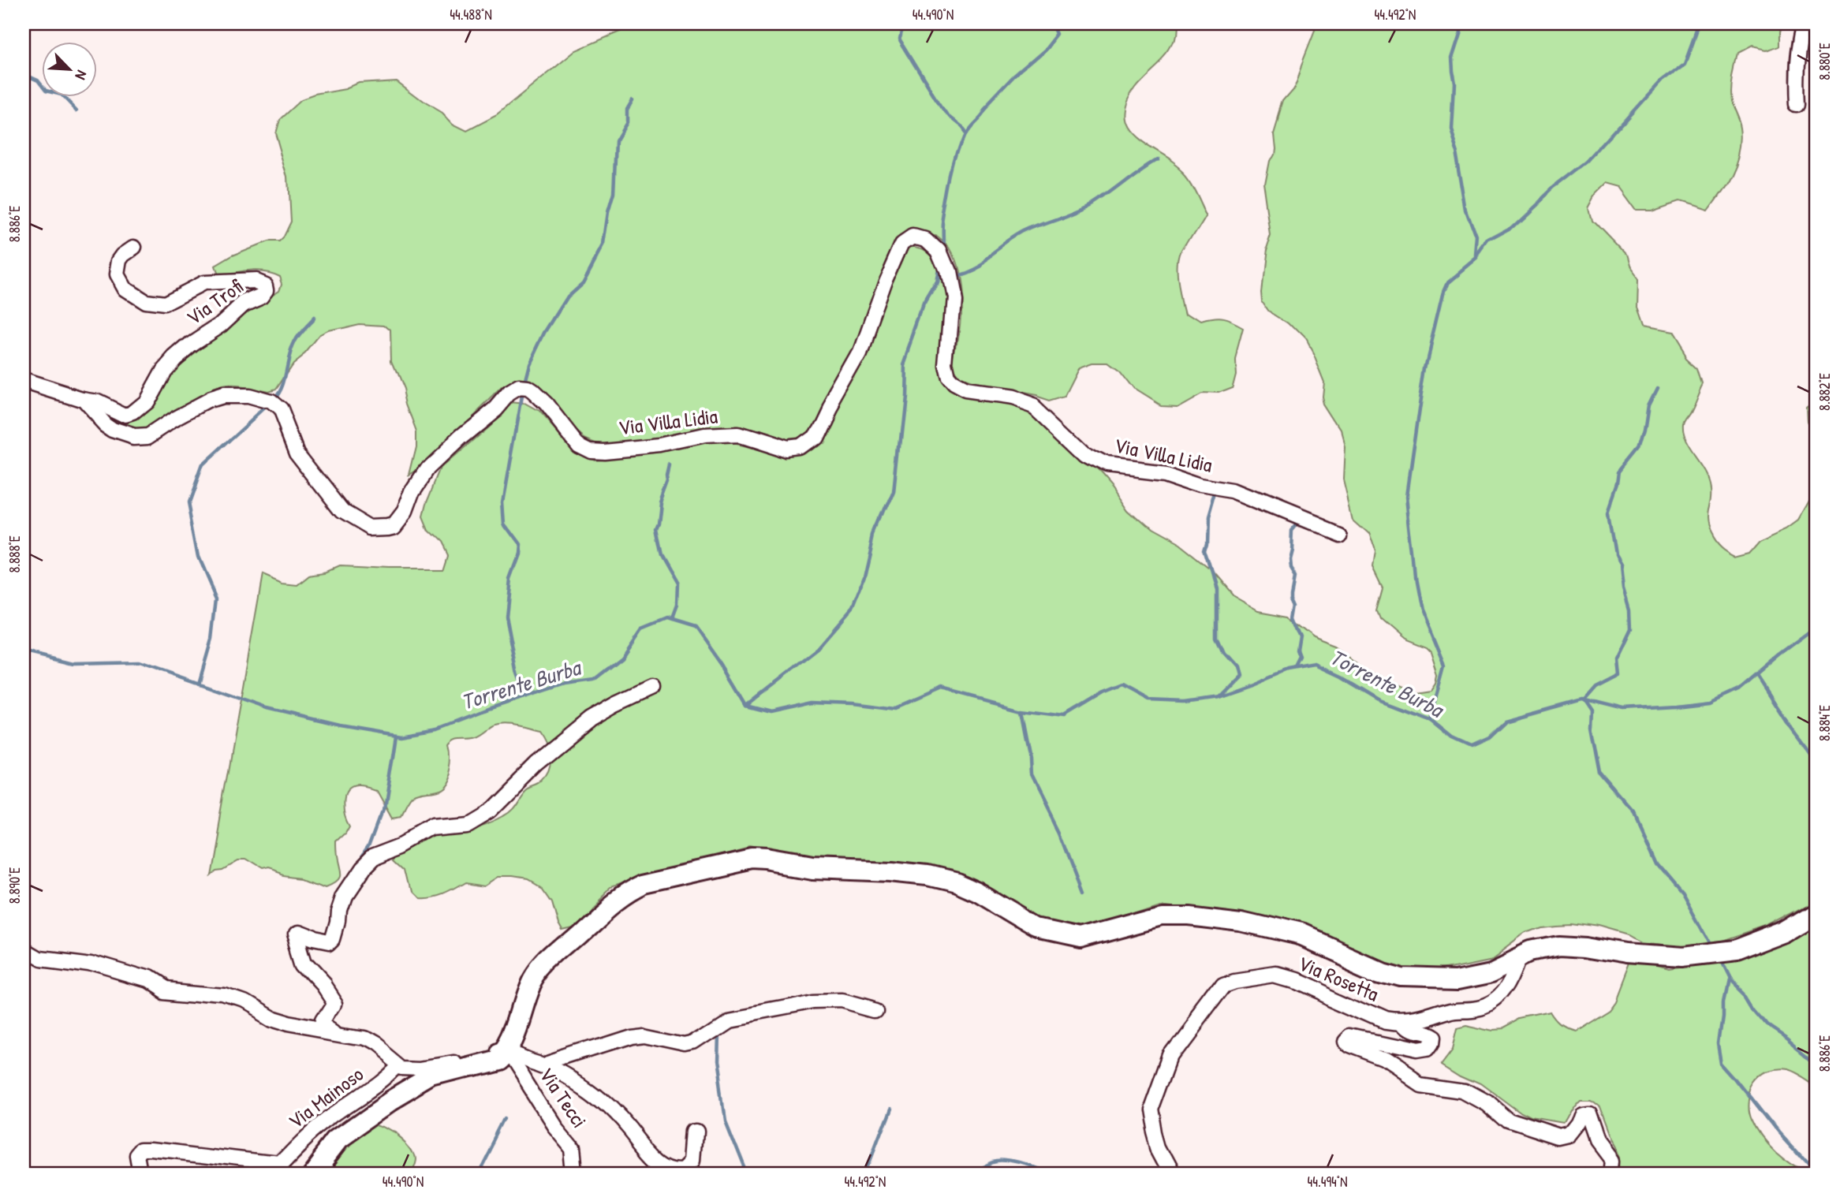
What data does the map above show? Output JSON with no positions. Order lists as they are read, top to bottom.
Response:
{
  "streets": {
    "street": [
      "Via Trofi",
      "Via Villa Lidia",
      "Via Rosetta",
      "Via Mainoso",
      "Via Tecci"
    ]
  },
  "crossings": [
    ["Via Trofi", "Via Villa Lidia"]
  ],
  "water": ["Torrente Burba"],
  "north": "bottom right",
  "coordinates": [
    "44.488°N",
    "44.490°N",
    "44.492°N",
    "8.880°E",
    "8.886°E",
    "8.882°E",
    "8.888°E",
    "8.884°E",
    "8.890°E",
    "44.494°N"
  ]
}
